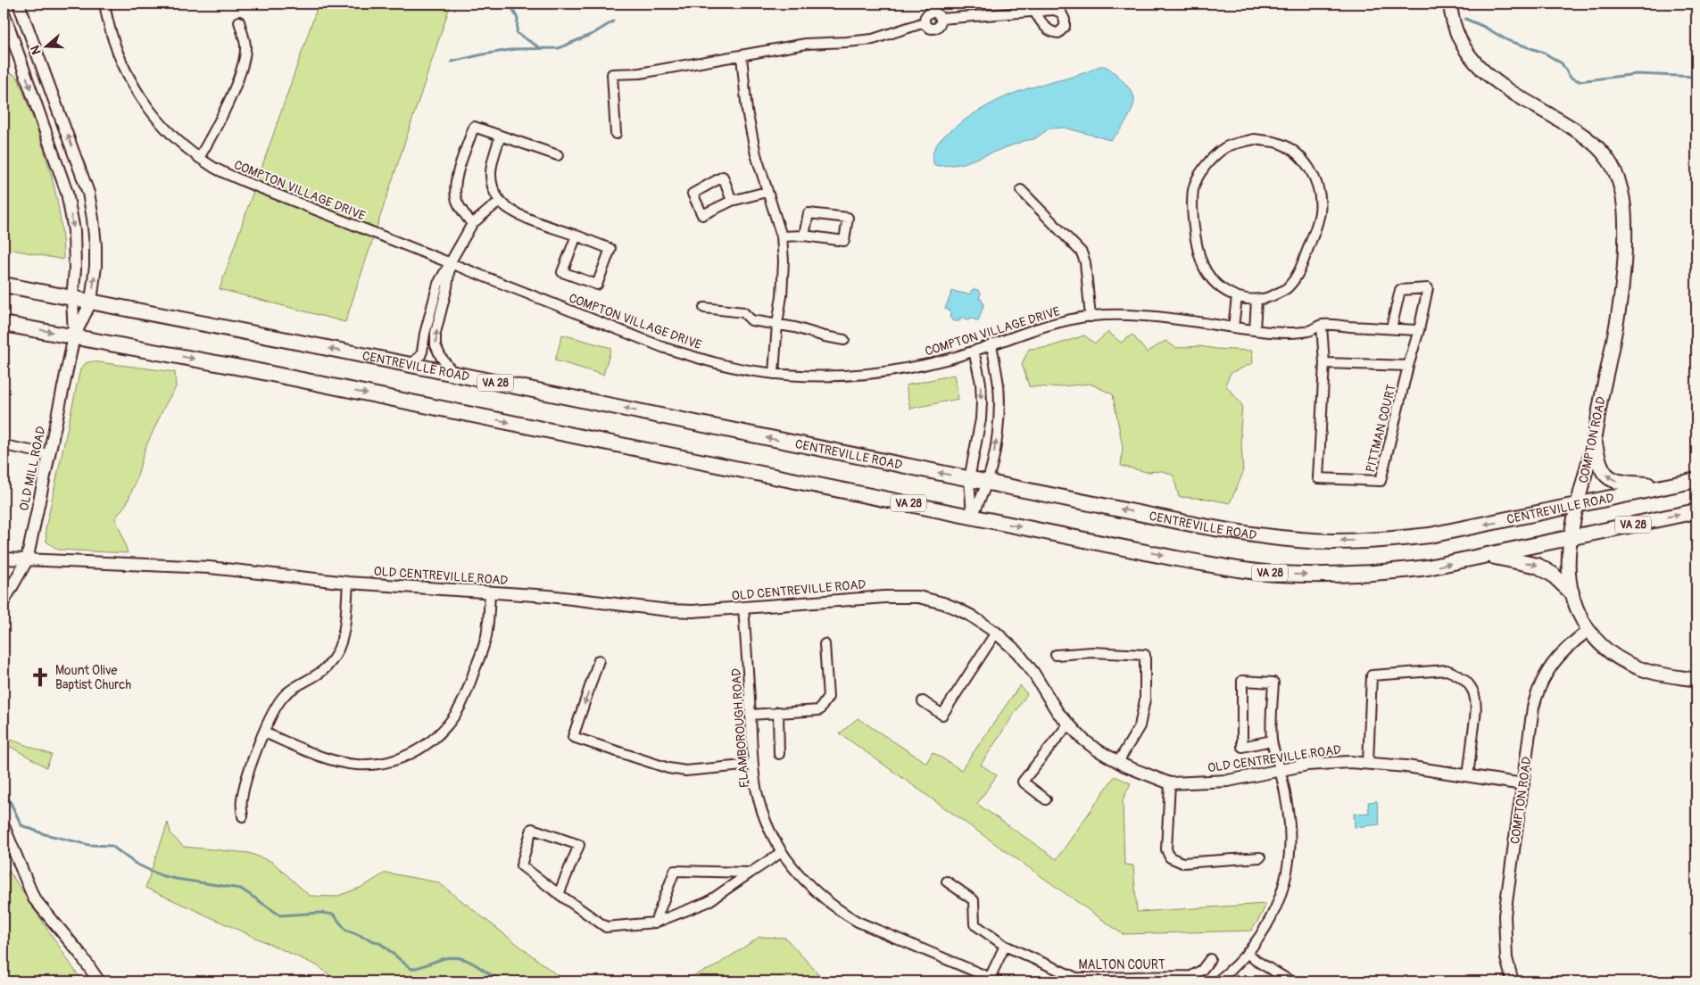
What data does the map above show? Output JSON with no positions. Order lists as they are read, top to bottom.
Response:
{
  "streets": {
    "highway": ["CENTREVILLE ROAD", "VA 28"],
    "main road": ["COMPTON ROAD"],
    "street": [
      "COMPTON VILLAGE DRIVE",
      "PITTMAN COURT",
      "OLD MILL ROAD",
      "OLD CENTREVILLE ROAD",
      "FLAMBOROUGH ROAD",
      "MALTON COURT"
    ]
  },
  "crossings": [
    ["COMPTON VILLAGE DRIVE", "PITTMAN COURT"],
    ["CENTREVILLE ROAD", "COMPTON ROAD"],
    ["VA 28", "COMPTON ROAD"],
    ["VA 28", "OLD MILL ROAD"],
    ["COMPTON ROAD", "OLD CENTREVILLE ROAD"],
    ["OLD MILL ROAD", "OLD CENTREVILLE ROAD"],
    ["OLD CENTREVILLE ROAD", "FLAMBOROUGH ROAD"]
  ],
  "places": {
    "church": ["Mount Olive Baptist Church"]
  },
  "north": "left"
}
